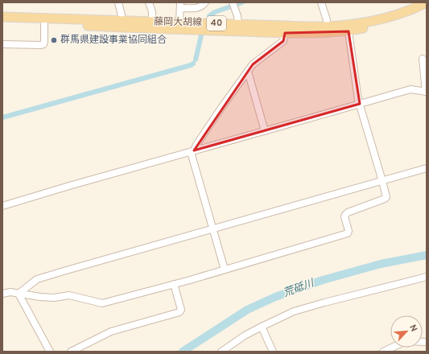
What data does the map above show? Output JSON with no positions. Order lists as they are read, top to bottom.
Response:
{
  "streets": {
    "main road": ["藤岡大胡線", "40"]
  },
  "water": ["荒砥川"],
  "places": ["群馬県建設事業協同組合"],
  "north": "top right"
}
